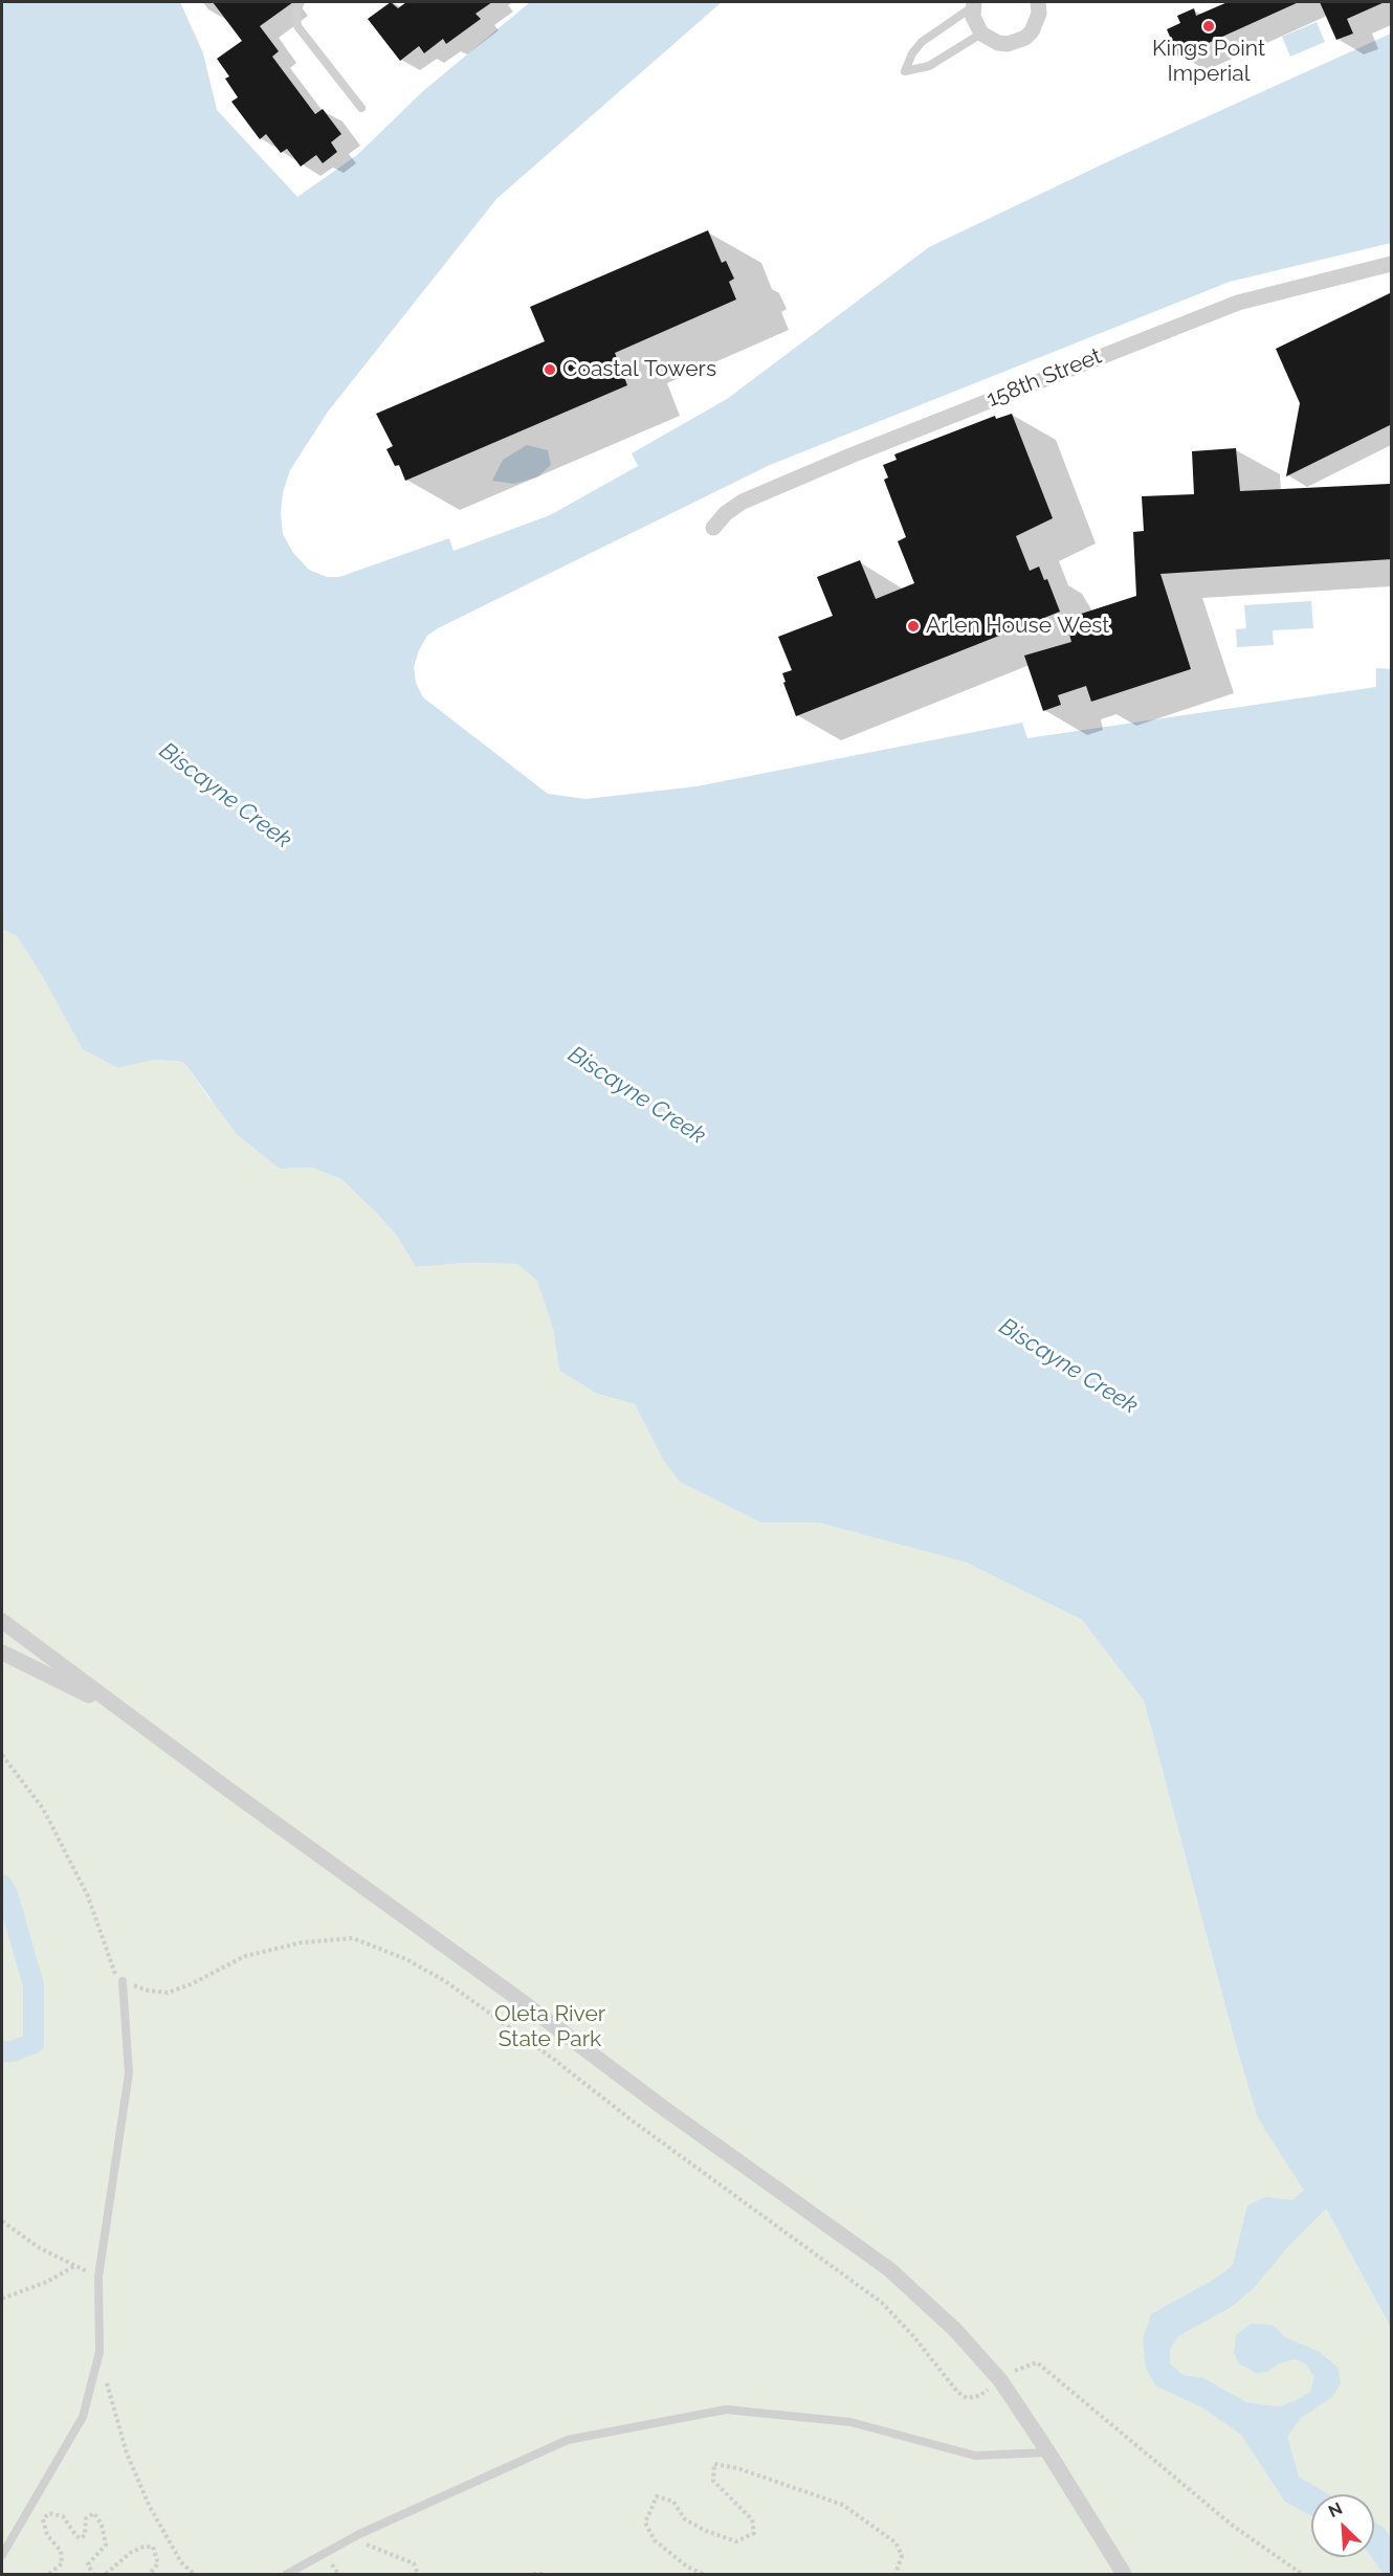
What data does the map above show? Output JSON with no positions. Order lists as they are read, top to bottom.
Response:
{
  "streets": {
    "street": ["158th Street"]
  },
  "water": ["Biscayne Creek"],
  "parks": ["Oleta River State Park"],
  "places": ["Kings Point Imperial", "Coastal Towers", "Arlen House West"],
  "north": "top left"
}
